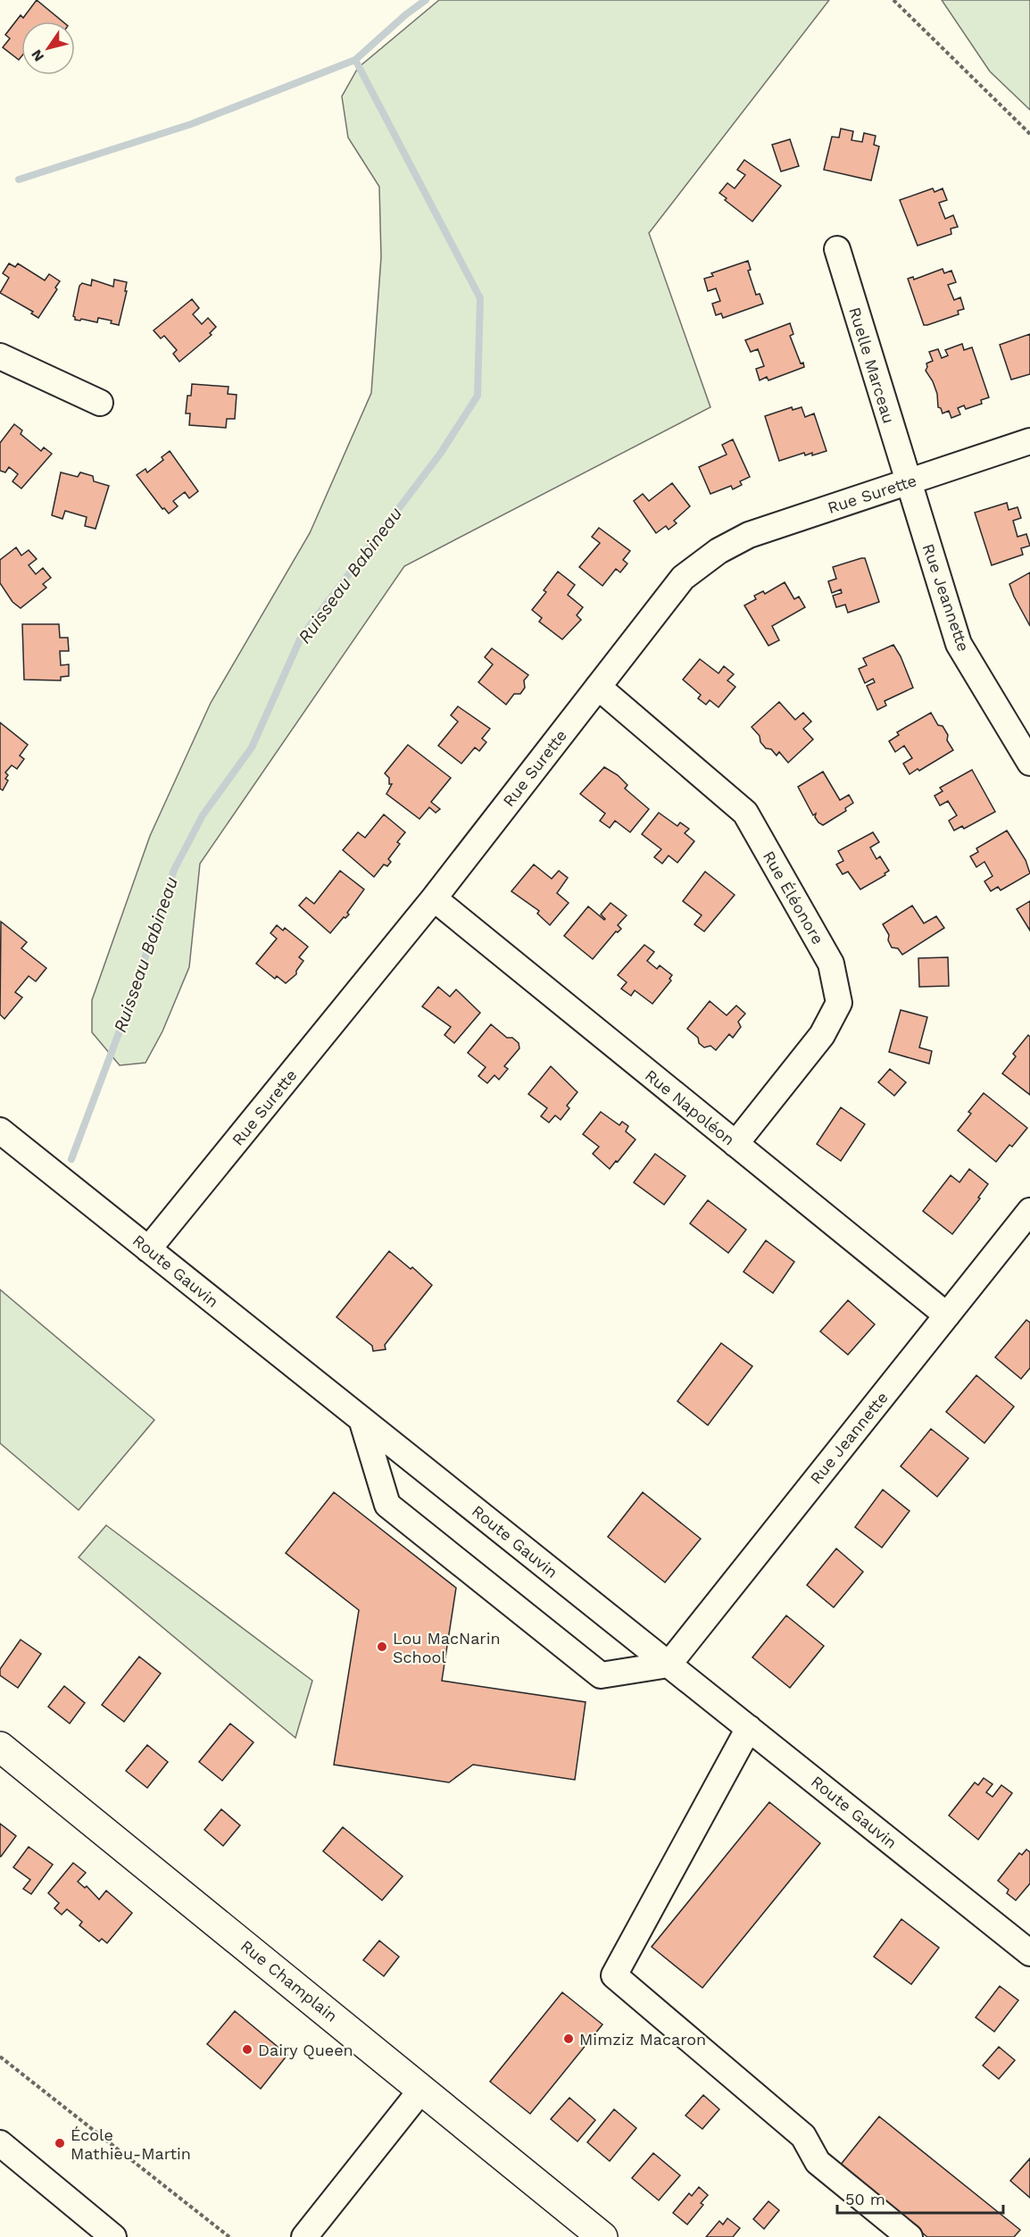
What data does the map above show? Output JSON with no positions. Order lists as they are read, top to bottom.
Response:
{
  "streets": {
    "main road": ["Rue Champlain"],
    "street": [
      "Ruelle Marceau",
      "Rue Surette",
      "Rue Jeannette",
      "Rue Éléonore",
      "Rue Napoléon",
      "Route Gauvin"
    ]
  },
  "crossings": [
    ["Ruelle Marceau", "Rue Surette"],
    ["Ruelle Marceau", "Rue Jeannette"],
    ["Rue Surette", "Rue Jeannette"],
    ["Rue Surette", "Rue Éléonore"],
    ["Rue Surette", "Rue Napoléon"],
    ["Rue Surette", "Route Gauvin"],
    ["Rue Jeannette", "Rue Napoléon"],
    ["Rue Jeannette", "Route Gauvin"],
    ["Rue Éléonore", "Rue Napoléon"]
  ],
  "water": ["Ruisseau Babineau"],
  "places": [
    "Lou MacNarin School",
    "Mimziz Macaron",
    "Dairy Queen",
    "École Mathieu-Martin"
  ],
  "scale_bar": "50 m",
  "north": "bottom left"
}
